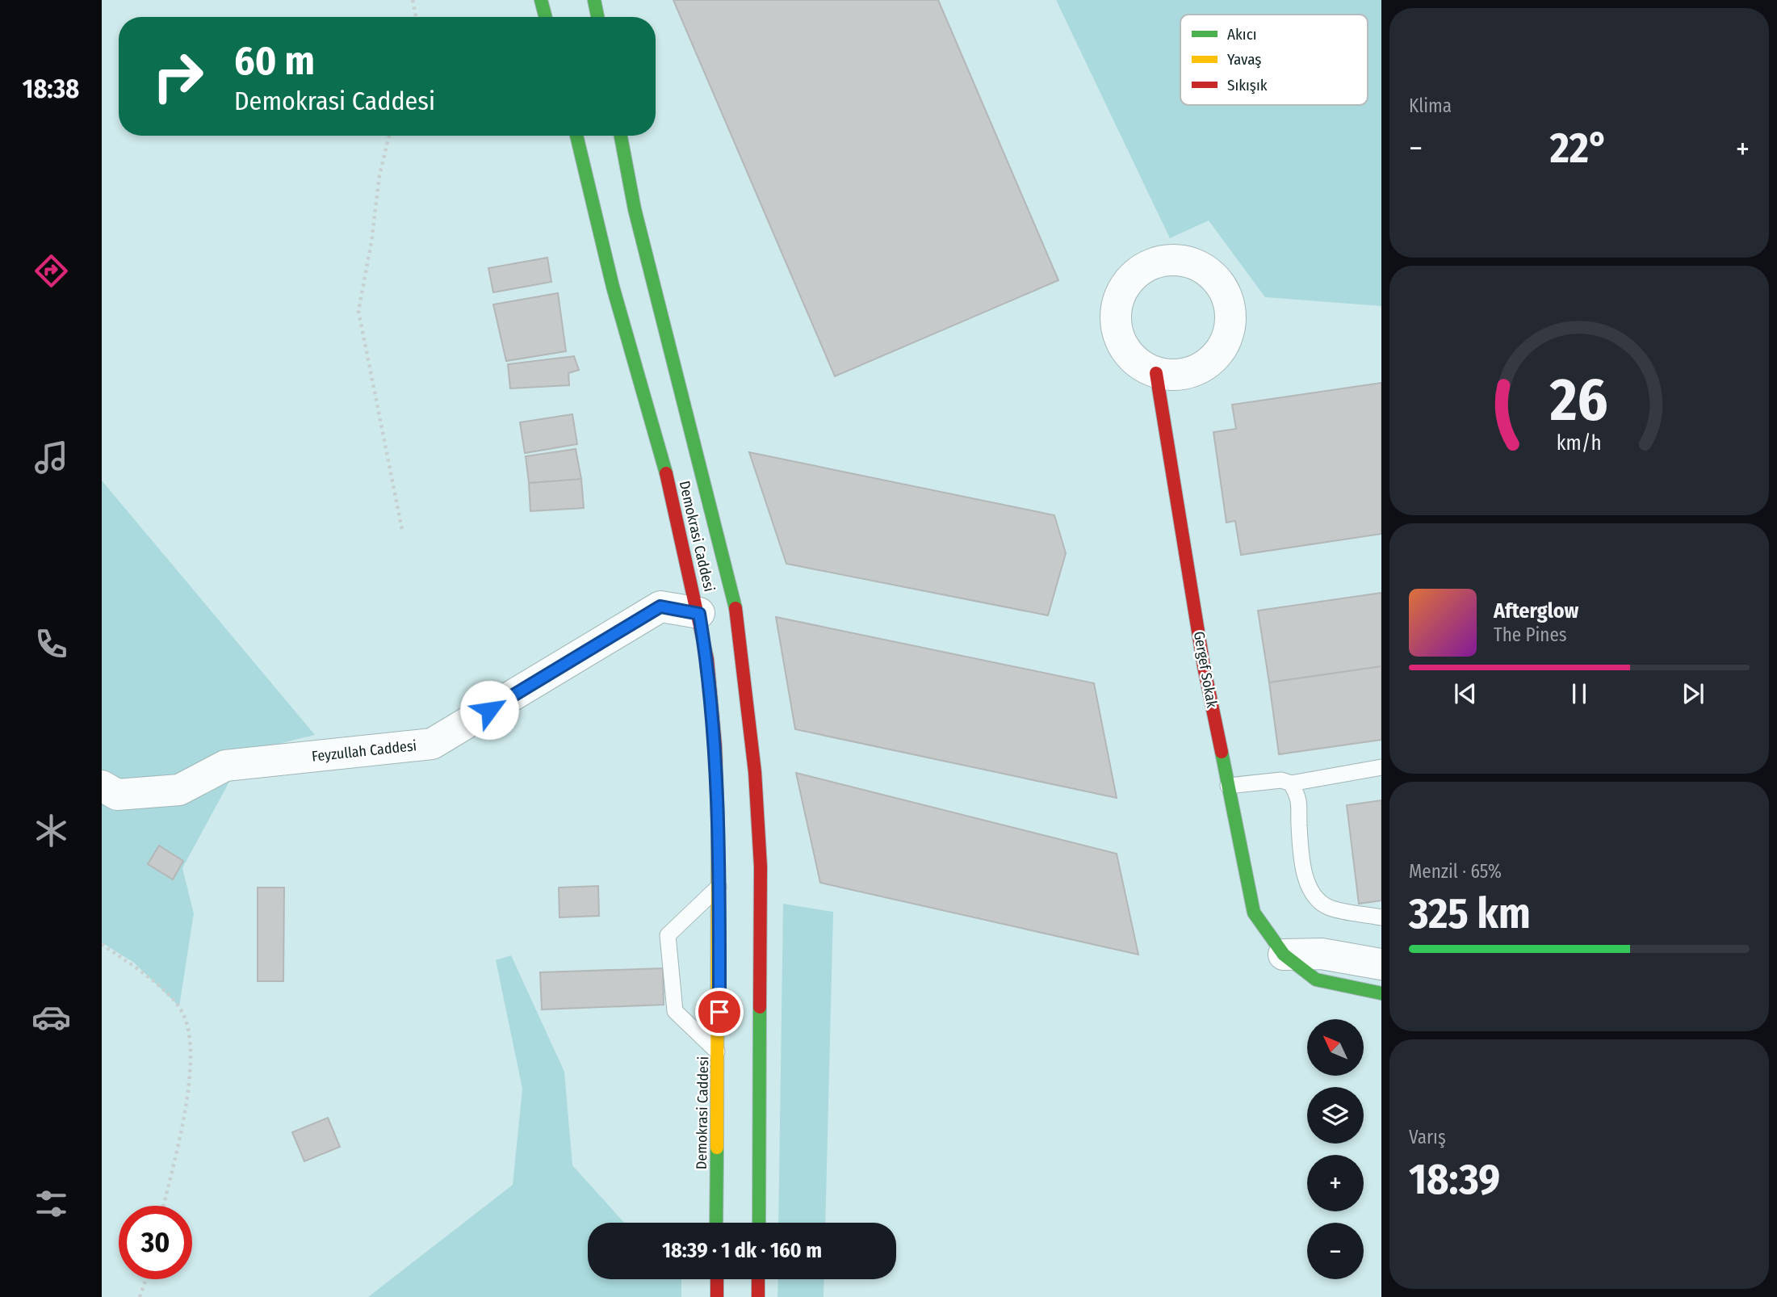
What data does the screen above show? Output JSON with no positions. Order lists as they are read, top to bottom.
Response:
{
  "streets": {
    "main road": ["Demokrasi Caddesi", "Gergef Sokak"],
    "street": ["Feyzullah Caddesi"]
  },
  "crossings": [
    ["Demokrasi Caddesi", "Feyzullah Caddesi"]
  ],
  "legend": ["Akıcı", "Yavaş", "Sıkışık"],
  "north": "top left",
  "page": {
    "tabs": "18:38",
    "tile": [
      "Klima",
      ["Menzil · 65%", "325 km"],
      ["Varış", "18:39"]
    ],
    "turn": ["60 m", "Demokrasi Caddesi"],
    "heat": ["−", "22°", "+"],
    "song": ["Afterglow", "The Pines"],
    "map_buttons": ["+", "−"],
    "limit": "30",
    "trip": "18:39 · 1 dk · 160 m",
    "gauge": ["26", "km/h"]
  }
}
